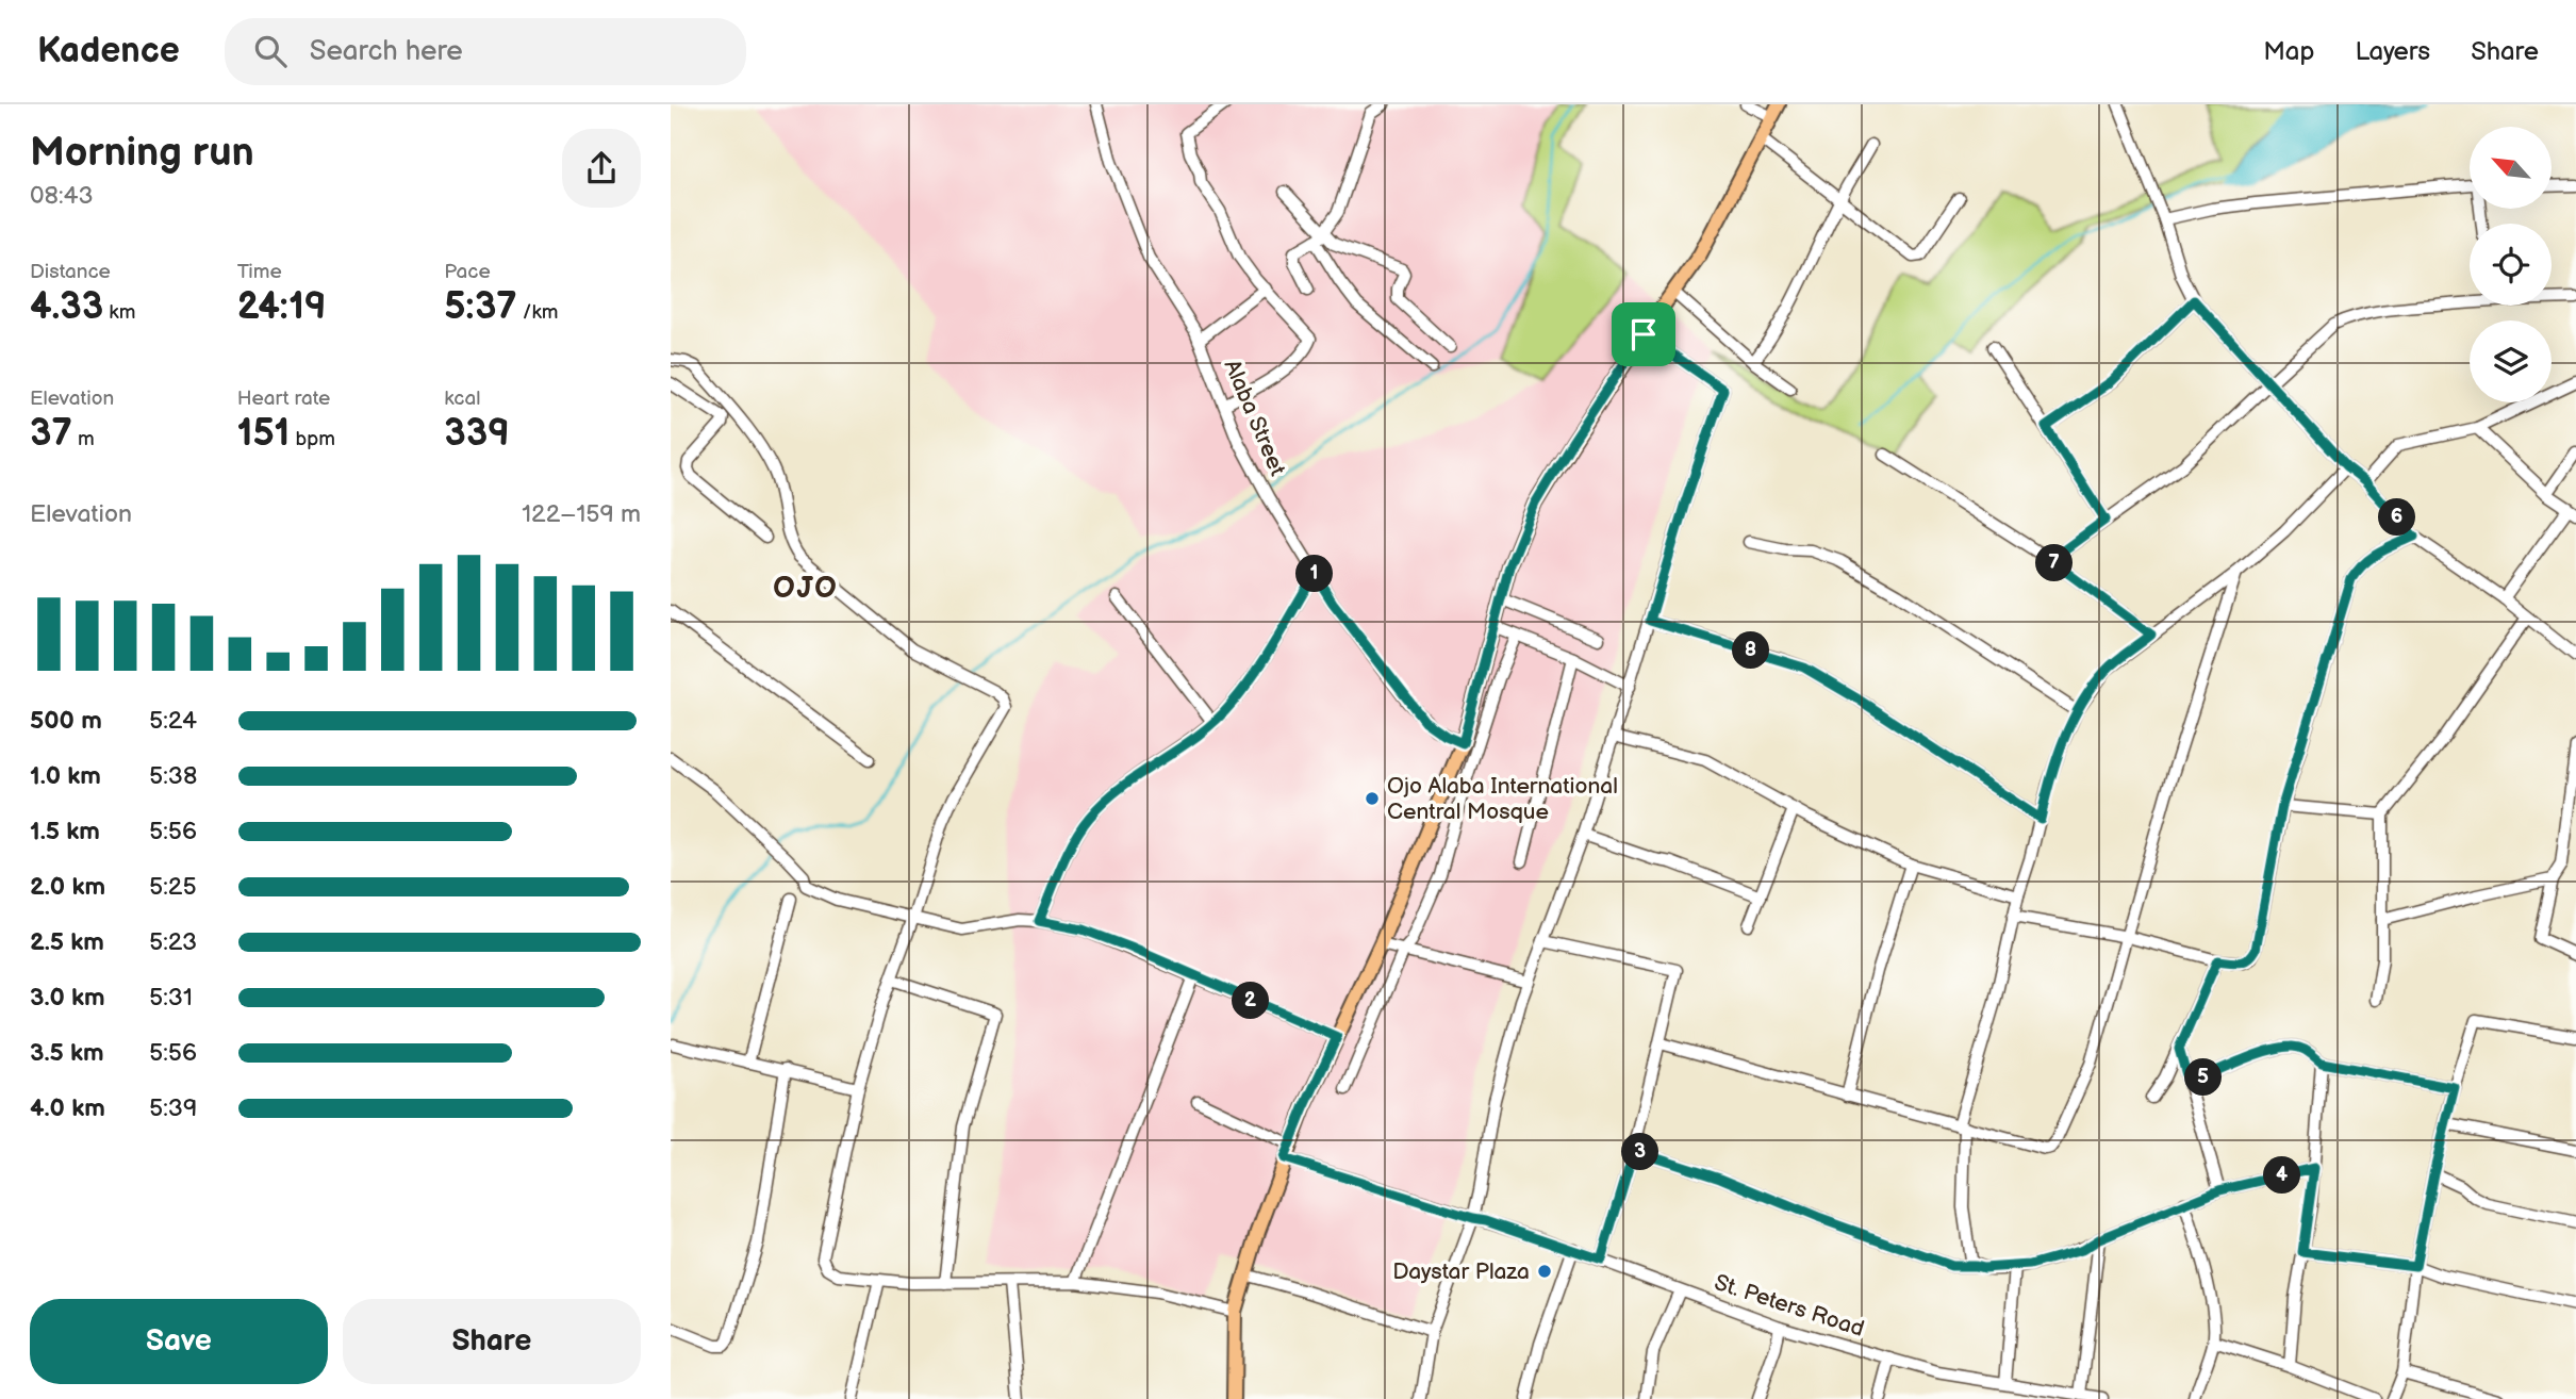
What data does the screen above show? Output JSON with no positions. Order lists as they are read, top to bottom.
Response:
{
  "streets": {
    "street": ["Alaba Street", "St. Peters Road"]
  },
  "districts": ["OJO"],
  "places": ["Ojo Alaba International Central Mosque", "Daystar Plaza"],
  "north": "top left",
  "page": {
    "header": "Kadence",
    "search": "Search here",
    "nav": ["Map", "Layers", "Share"],
    "heading": ["Morning run", "08:43"],
    "stats": [
      ["Distance", "4.33 km"],
      ["Time", "24:19"],
      ["Pace", "5:37 /km"],
      ["Elevation", "37 m"],
      ["Heart rate", "151 bpm"],
      ["kcal", "339"]
    ],
    "chart": ["Elevation", "122–159 m"],
    "pins": [
      "6",
      "7",
      "1",
      "8",
      "2",
      "5",
      "3",
      "4"
    ],
    "list": [
      {
        "name": "500 m",
        "note": "5:24"
      },
      {
        "name": "1.0 km",
        "note": "5:38"
      },
      {
        "name": "1.5 km",
        "note": "5:56"
      },
      {
        "name": "2.0 km",
        "note": "5:25"
      },
      {
        "name": "2.5 km",
        "note": "5:23"
      },
      {
        "name": "3.0 km",
        "note": "5:31"
      },
      {
        "name": "3.5 km",
        "note": "5:56"
      },
      {
        "name": "4.0 km",
        "note": "5:39"
      }
    ],
    "buttons": ["Save", "Share"]
  }
}
